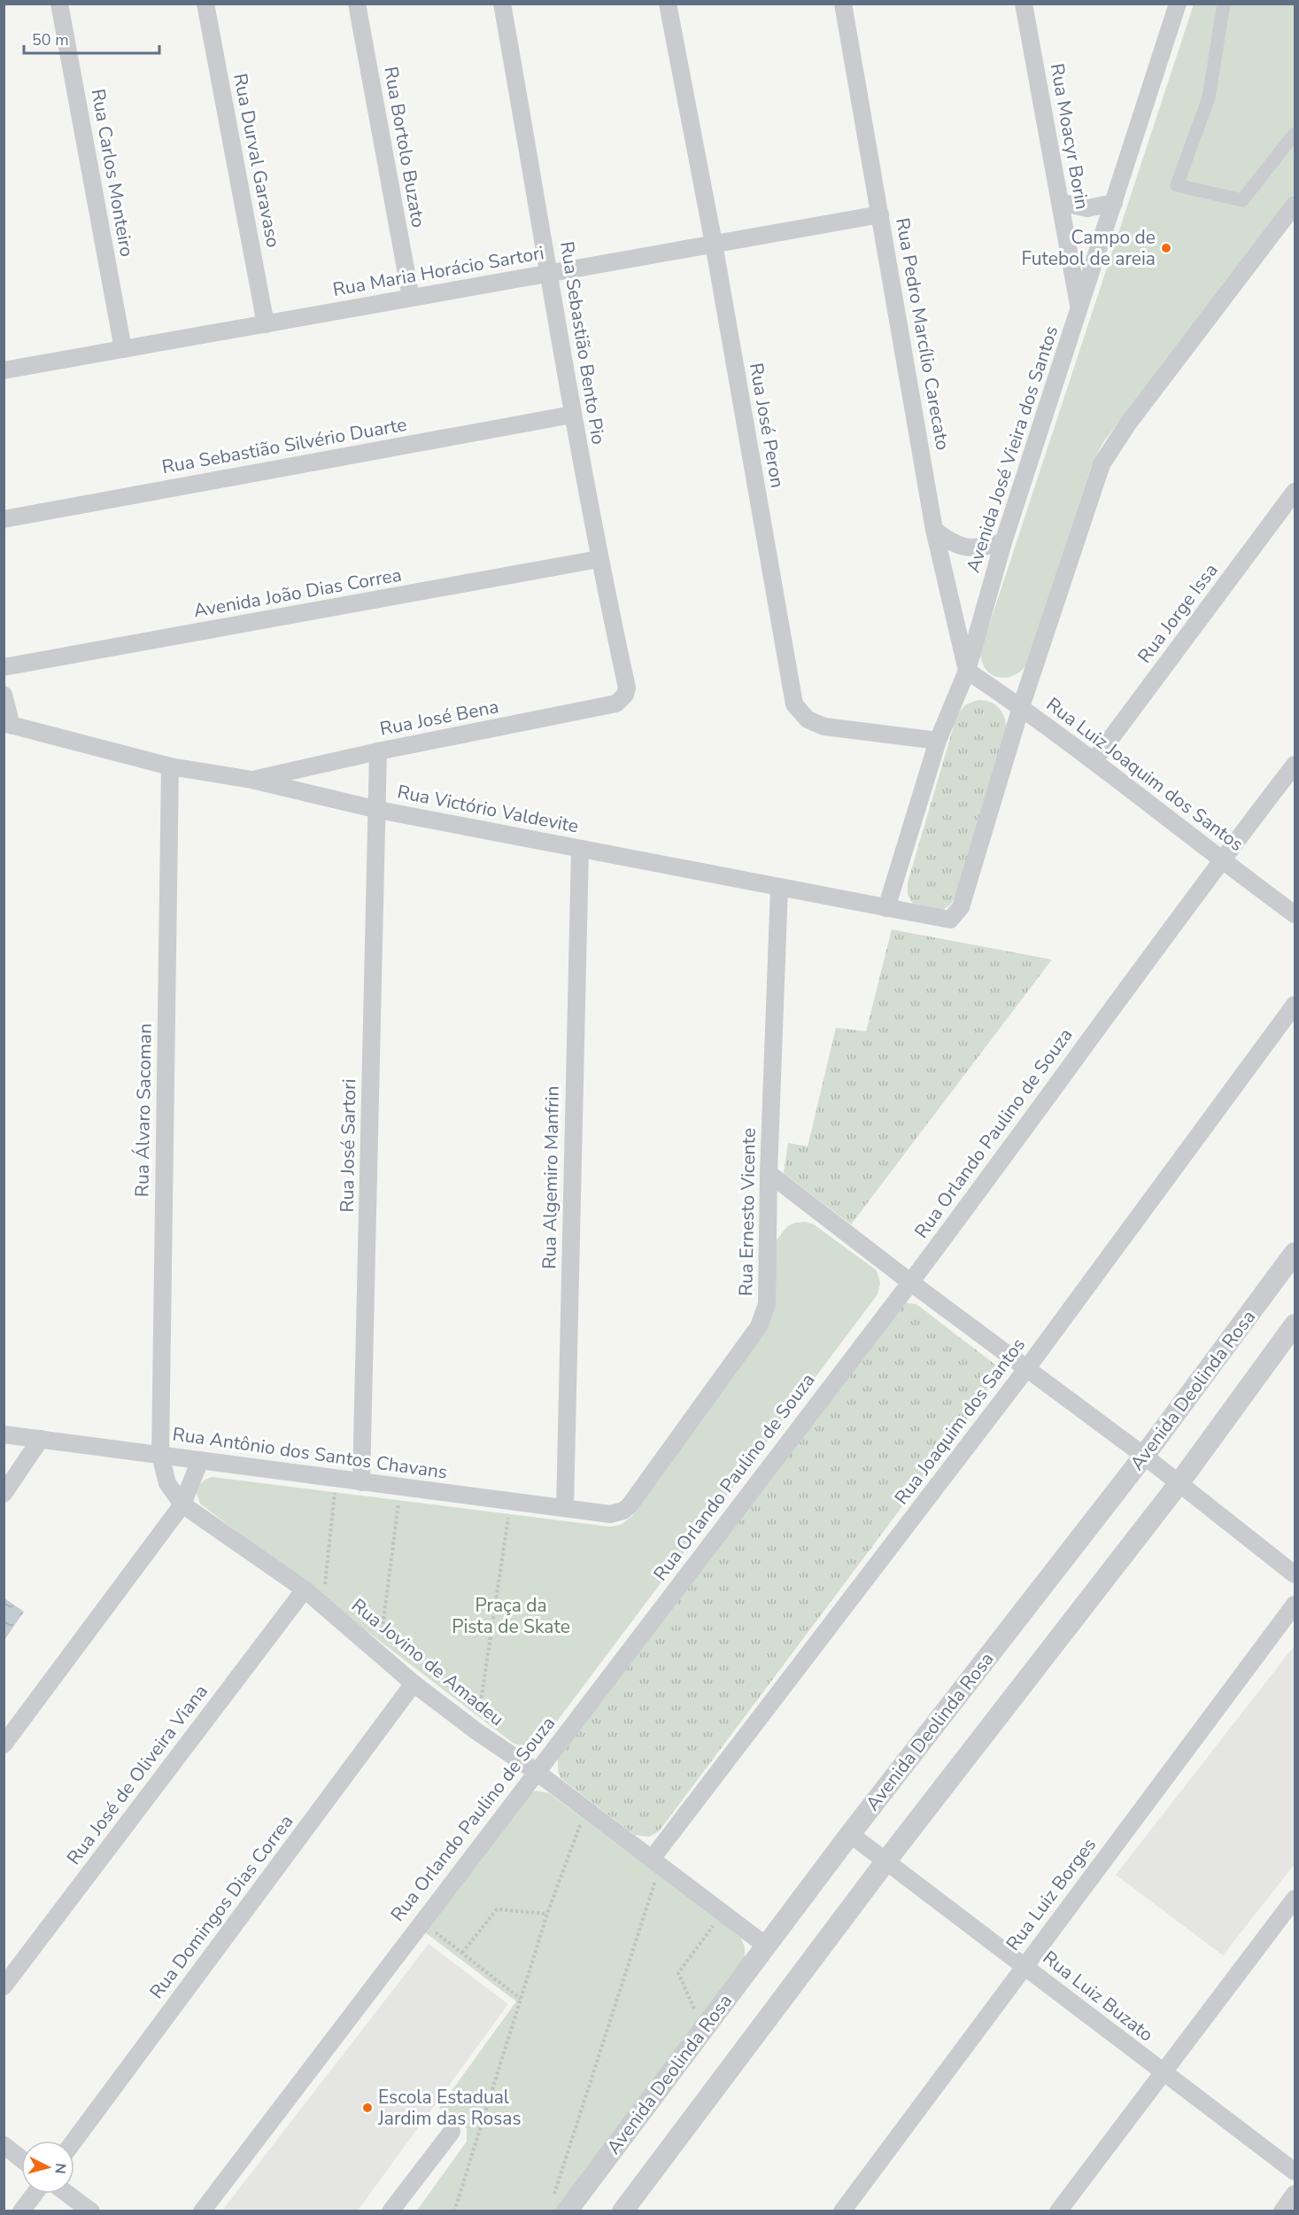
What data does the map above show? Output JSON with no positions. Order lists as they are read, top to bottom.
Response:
{
  "streets": {
    "street": [
      "Rua Moacyr Borin",
      "Rua Bortolo Buzato",
      "Rua Durval Garavaso",
      "Rua Carlos Monteiro",
      "Rua Maria Horácio Sartori",
      "Rua Pedro Marcílio Carecato",
      "Rua Sebastião Bento Pio",
      "Rua José Peron",
      "Rua Sebastião Silvério Duarte",
      "Avenida José Vieira dos Santos",
      "Avenida João Dias Correa",
      "Rua Jorge Issa",
      "Rua José Bena",
      "Rua Luiz Joaquim dos Santos",
      "Rua Victório Valdevite",
      "Rua Álvaro Sacoman",
      "Rua Orlando Paulino de Souza",
      "Rua José Sartori",
      "Rua Algemiro Manfrin",
      "Rua Ernesto Vicente",
      "Avenida Deolinda Rosa",
      "Rua Joaquim dos Santos",
      "Rua Antônio dos Santos Chavans",
      "Rua Jovino de Amadeu",
      "Rua José de Oliveira Viana",
      "Rua Luiz Borges",
      "Rua Domingos Dias Correa",
      "Rua Luiz Buzato"
    ]
  },
  "crossings": [
    ["Rua Moacyr Borin", "Avenida José Vieira dos Santos"],
    ["Rua Bortolo Buzato", "Rua Maria Horácio Sartori"],
    ["Rua Durval Garavaso", "Rua Maria Horácio Sartori"],
    ["Rua Carlos Monteiro", "Rua Maria Horácio Sartori"],
    ["Rua Maria Horácio Sartori", "Rua Pedro Marcílio Carecato"],
    ["Rua Maria Horácio Sartori", "Rua Sebastião Bento Pio"],
    ["Rua Maria Horácio Sartori", "Rua José Peron"],
    ["Rua Pedro Marcílio Carecato", "Avenida José Vieira dos Santos"],
    ["Rua Pedro Marcílio Carecato", "Rua Luiz Joaquim dos Santos"],
    ["Rua Sebastião Bento Pio", "Rua Sebastião Silvério Duarte"],
    ["Rua Sebastião Bento Pio", "Avenida João Dias Correa"],
    ["Rua Sebastião Bento Pio", "Rua José Bena"],
    ["Rua José Peron", "Avenida José Vieira dos Santos"],
    ["Avenida José Vieira dos Santos", "Rua Luiz Joaquim dos Santos"],
    ["Avenida José Vieira dos Santos", "Rua Victório Valdevite"],
    ["Rua Jorge Issa", "Rua Luiz Joaquim dos Santos"],
    ["Rua José Bena", "Rua Victório Valdevite"],
    ["Rua José Bena", "Rua José Sartori"],
    ["Rua Luiz Joaquim dos Santos", "Rua Victório Valdevite"],
    ["Rua Luiz Joaquim dos Santos", "Rua Orlando Paulino de Souza"],
    ["Rua Victório Valdevite", "Rua Álvaro Sacoman"],
    ["Rua Victório Valdevite", "Rua José Sartori"],
    ["Rua Victório Valdevite", "Rua Algemiro Manfrin"],
    ["Rua Victório Valdevite", "Rua Ernesto Vicente"],
    ["Rua Álvaro Sacoman", "Rua Antônio dos Santos Chavans"],
    ["Rua Álvaro Sacoman", "Rua Jovino de Amadeu"],
    ["Rua Orlando Paulino de Souza", "Rua Jovino de Amadeu"],
    ["Rua José Sartori", "Rua Antônio dos Santos Chavans"],
    ["Rua Algemiro Manfrin", "Rua Antônio dos Santos Chavans"],
    ["Rua Ernesto Vicente", "Rua Antônio dos Santos Chavans"],
    ["Avenida Deolinda Rosa", "Rua Jovino de Amadeu"],
    ["Avenida Deolinda Rosa", "Rua Luiz Buzato"],
    ["Rua Joaquim dos Santos", "Rua Jovino de Amadeu"],
    ["Rua Antônio dos Santos Chavans", "Rua Jovino de Amadeu"],
    ["Rua Jovino de Amadeu", "Rua José de Oliveira Viana"],
    ["Rua Jovino de Amadeu", "Rua Domingos Dias Correa"],
    ["Rua Luiz Borges", "Rua Luiz Buzato"]
  ],
  "parks": ["Praça da Pista de Skate"],
  "places": ["Campo de Futebol de areia", "Escola Estadual Jardim das Rosas"],
  "scale_bar": "50 m",
  "north": "right"
}
